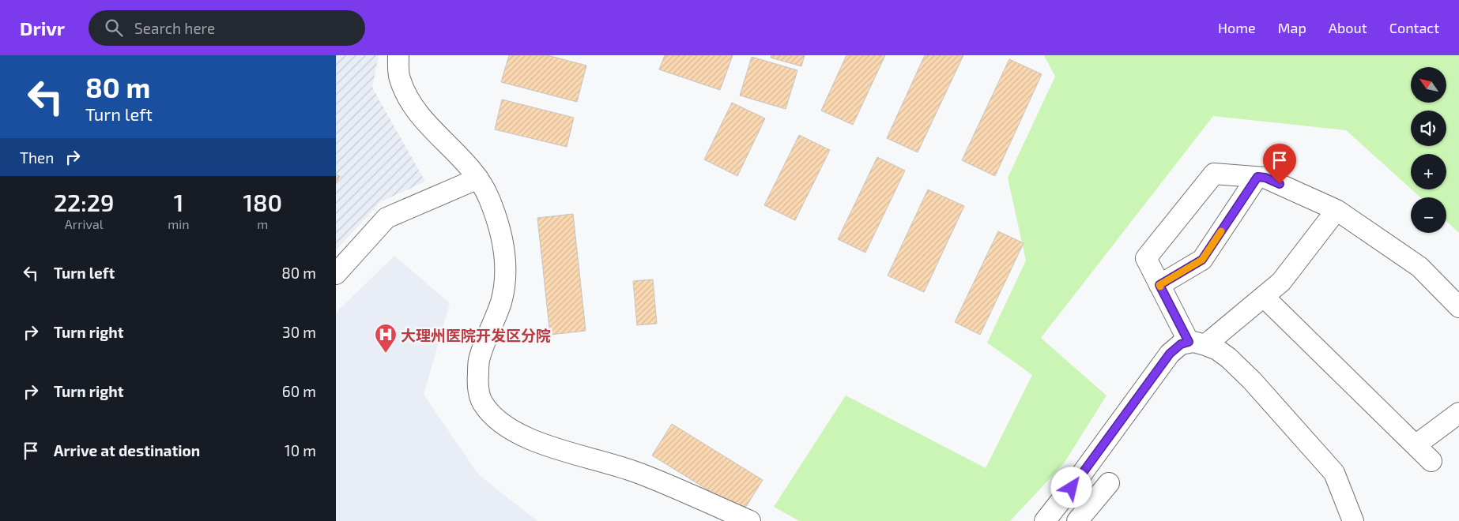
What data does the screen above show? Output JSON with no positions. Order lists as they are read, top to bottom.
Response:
{
  "places": {
    "hospital": ["大理州医院开发区分院"]
  },
  "north": "top left",
  "page": {
    "header": "Drivr",
    "search": "Search here",
    "nav": [
      "Home",
      "Map",
      "About",
      "Contact"
    ],
    "turn": ["80 m", "Turn left"],
    "map_buttons": ["+", "−"],
    "then": "Then",
    "eta": [
      "22:29",
      "Arrival",
      "1",
      "min",
      "180",
      "m"
    ],
    "list": [
      {
        "name": "Turn left",
        "value": "80 m"
      },
      {
        "name": "Turn right",
        "value": "30 m"
      },
      {
        "name": "Turn right",
        "value": "60 m"
      },
      {
        "name": "Arrive at destination",
        "value": "10 m"
      }
    ]
  }
}
